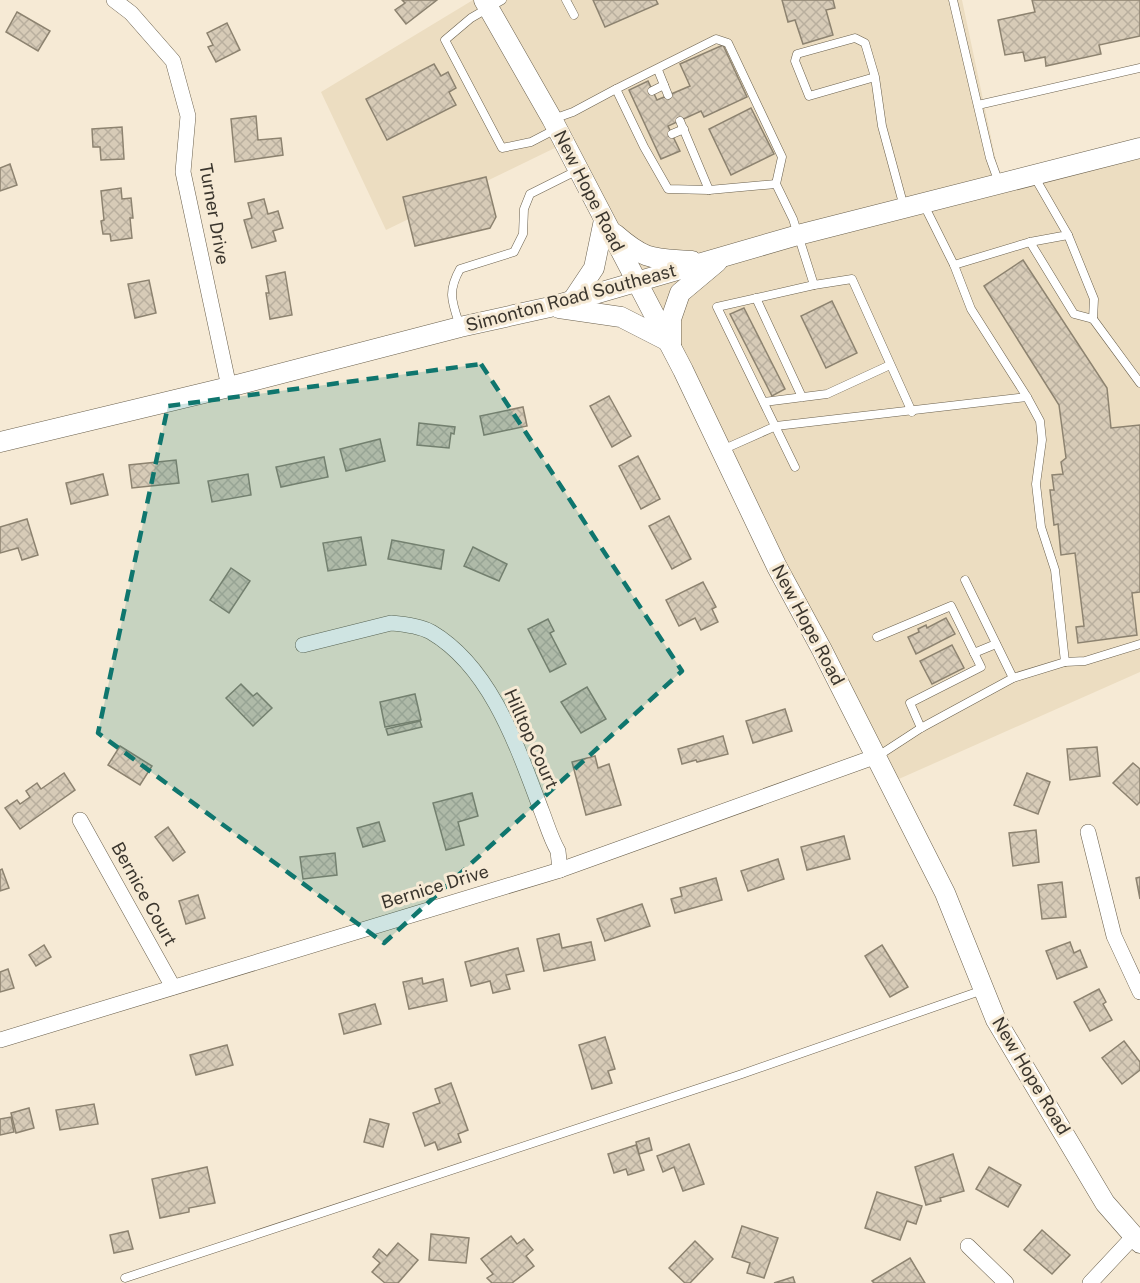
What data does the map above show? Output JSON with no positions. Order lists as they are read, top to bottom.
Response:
{
  "streets": {
    "street": [
      "New Hope Road",
      "Turner Drive",
      "Simonton Road Southeast",
      "Hilltop Court",
      "Bernice Drive",
      "Bernice Court"
    ]
  },
  "crossings": [
    ["New Hope Road", "Simonton Road Southeast"],
    ["New Hope Road", "Bernice Drive"],
    ["Turner Drive", "Simonton Road Southeast"],
    ["Hilltop Court", "Bernice Drive"],
    ["Bernice Drive", "Bernice Court"]
  ]
}
